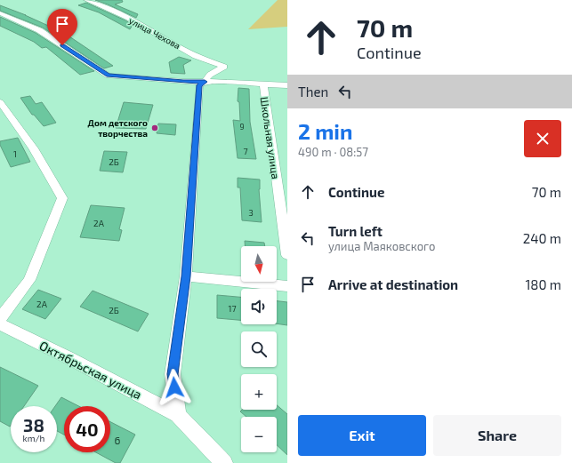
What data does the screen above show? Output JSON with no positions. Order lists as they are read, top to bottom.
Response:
{
  "streets": {
    "street": ["улица Чехова", "Школьная улица", "Октябрьская улица"]
  },
  "places": ["Дом детского творчества"],
  "house_numbers": [
    "9",
    "7",
    "1",
    "2Б",
    "3",
    "2А",
    "2А",
    "17",
    "2Б",
    "6"
  ],
  "north": "bottom",
  "page": {
    "turn": ["70 m", "Continue"],
    "then": "Then",
    "heading": ["2 min", "490 m · 08:57"],
    "list": [
      {
        "name": "Continue",
        "value": "70 m"
      },
      {
        "name": "Turn left",
        "note": "улица Маяковского",
        "value": "240 m"
      },
      {
        "name": "Arrive at destination",
        "value": "180 m"
      }
    ],
    "map_buttons": ["+", "−"],
    "speed": "38 km/h",
    "limit": "40",
    "buttons": ["Exit", "Share"]
  }
}
